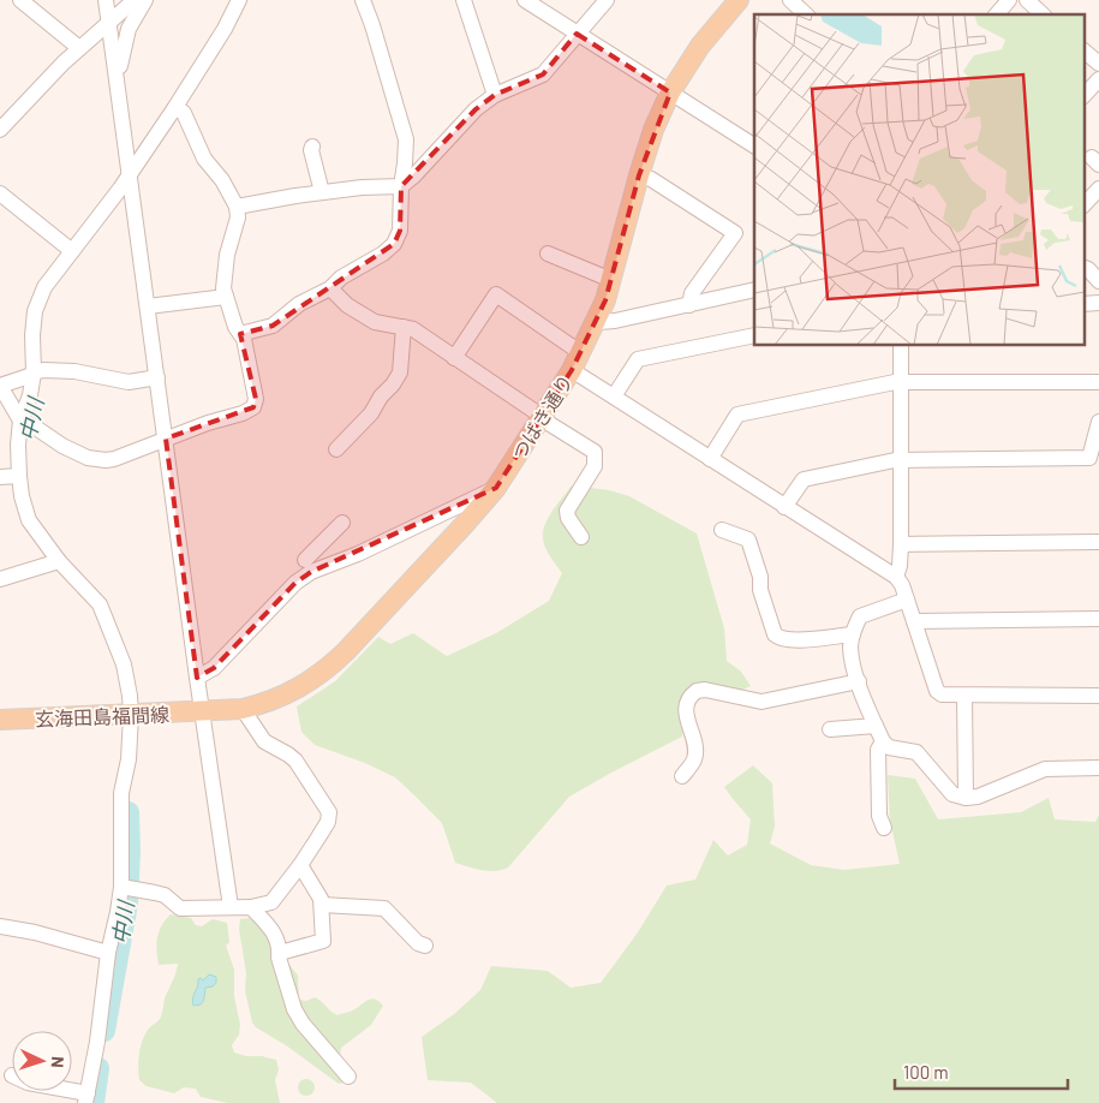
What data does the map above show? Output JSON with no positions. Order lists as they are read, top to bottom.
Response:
{
  "streets": {
    "main road": ["つばき通り", "玄海田島福間線"]
  },
  "crossings": [
    ["つばき通り", "玄海田島福間線"]
  ],
  "water": ["中川"],
  "scale_bar": "100 m",
  "north": "right"
}
